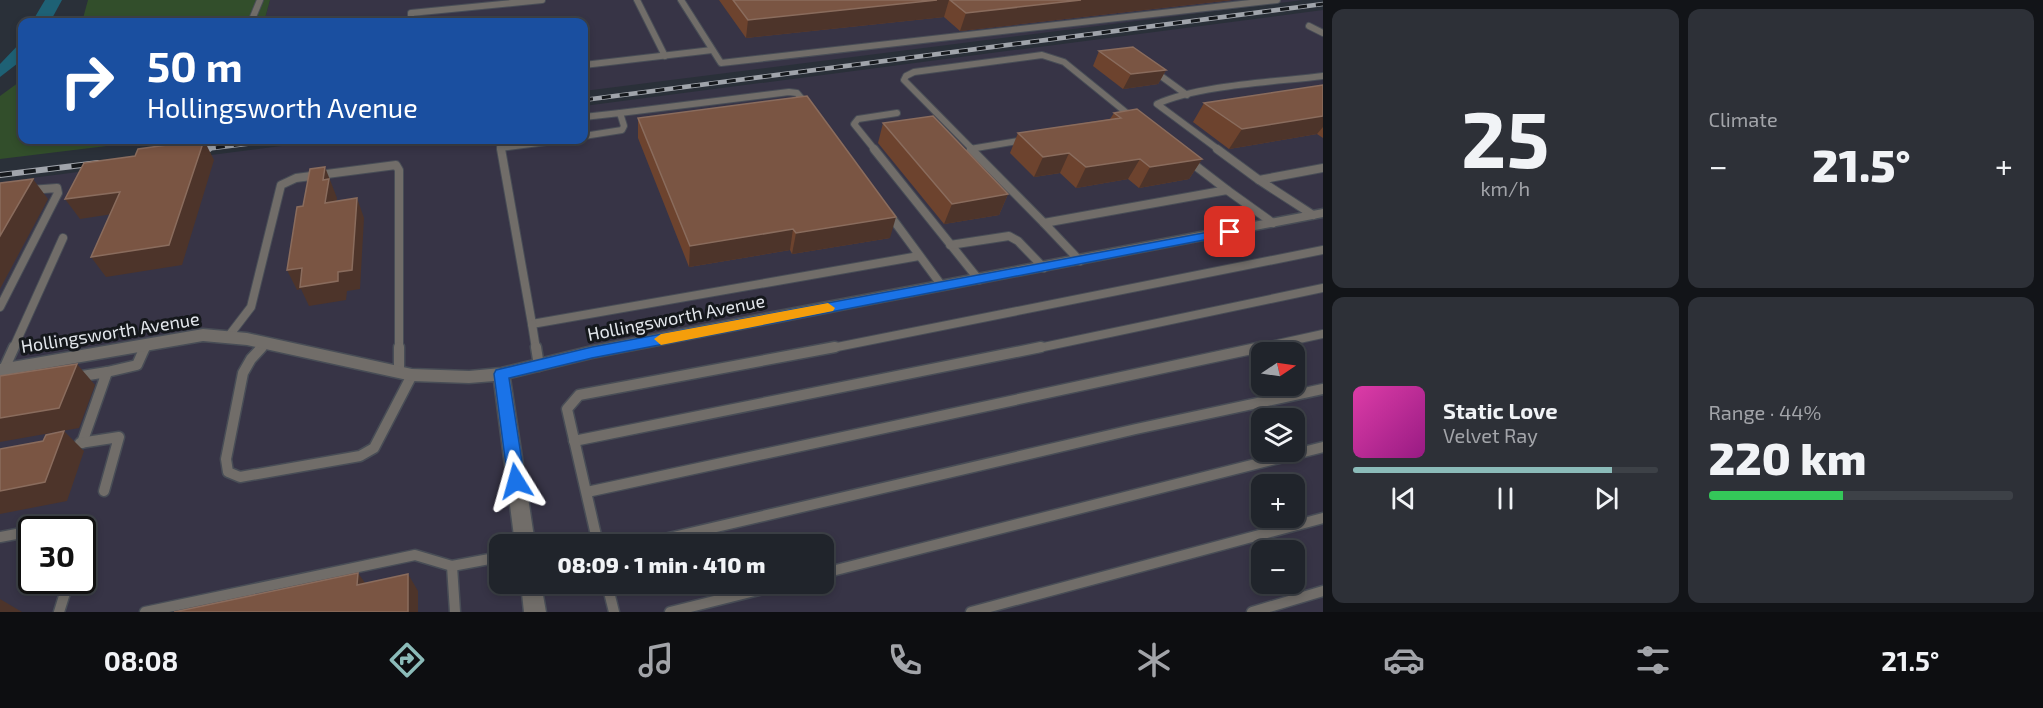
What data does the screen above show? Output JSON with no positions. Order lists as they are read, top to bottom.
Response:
{
  "streets": {
    "street": ["Hollingsworth Avenue"]
  },
  "north": "right",
  "page": {
    "tile": [
      ["25", "km/h"],
      "Climate",
      ["Range · 44%", "220 km"]
    ],
    "turn": ["50 m", "Hollingsworth Avenue"],
    "heat": ["−", "21.5°", "+"],
    "map_buttons": ["+", "−"],
    "song": ["Static Love", "Velvet Ray"],
    "limit": "30",
    "trip": "08:09 · 1 min · 410 m",
    "tabs": ["08:08", "21.5°"]
  }
}
